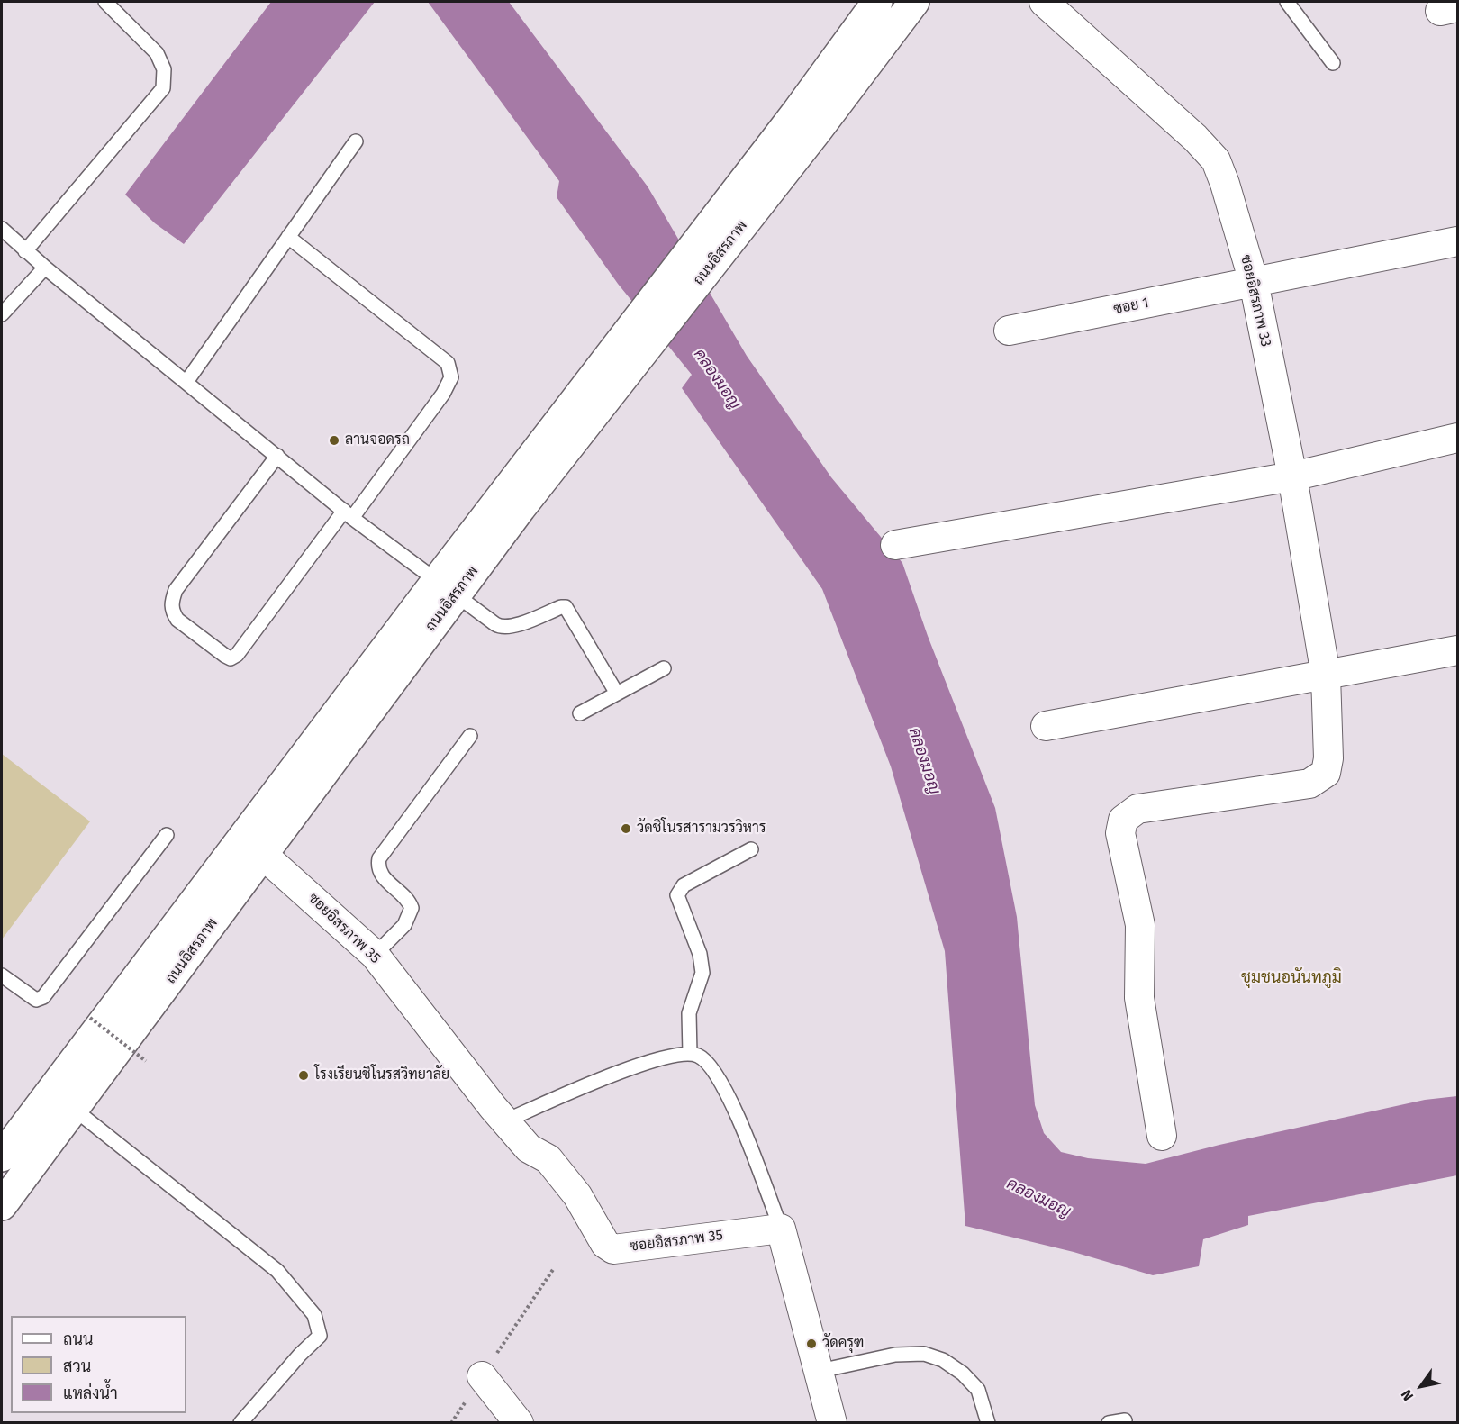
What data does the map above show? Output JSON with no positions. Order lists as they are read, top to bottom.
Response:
{
  "streets": {
    "main road": ["ถนนอิสรภาพ"],
    "street": ["ซอยอิสรภาพ 33", "ซอย 1", "ซอยอิสรภาพ 35"]
  },
  "crossings": [
    ["ถนนอิสรภาพ", "ซอยอิสรภาพ 35"],
    ["ซอยอิสรภาพ 33", "ซอย 1"]
  ],
  "districts": ["ชุมชนอนันทภูมิ"],
  "water": ["คลองมอญ"],
  "places": [
    "ลานจอดรถ",
    "วัดชิโนรสารามวรวิหาร",
    "โรงเรียนชิโนรสวิทยาลัย",
    "วัดครุฑ"
  ],
  "legend": ["ถนน", "สวน", "แหล่งน้ำ"],
  "north": "bottom left"
}
